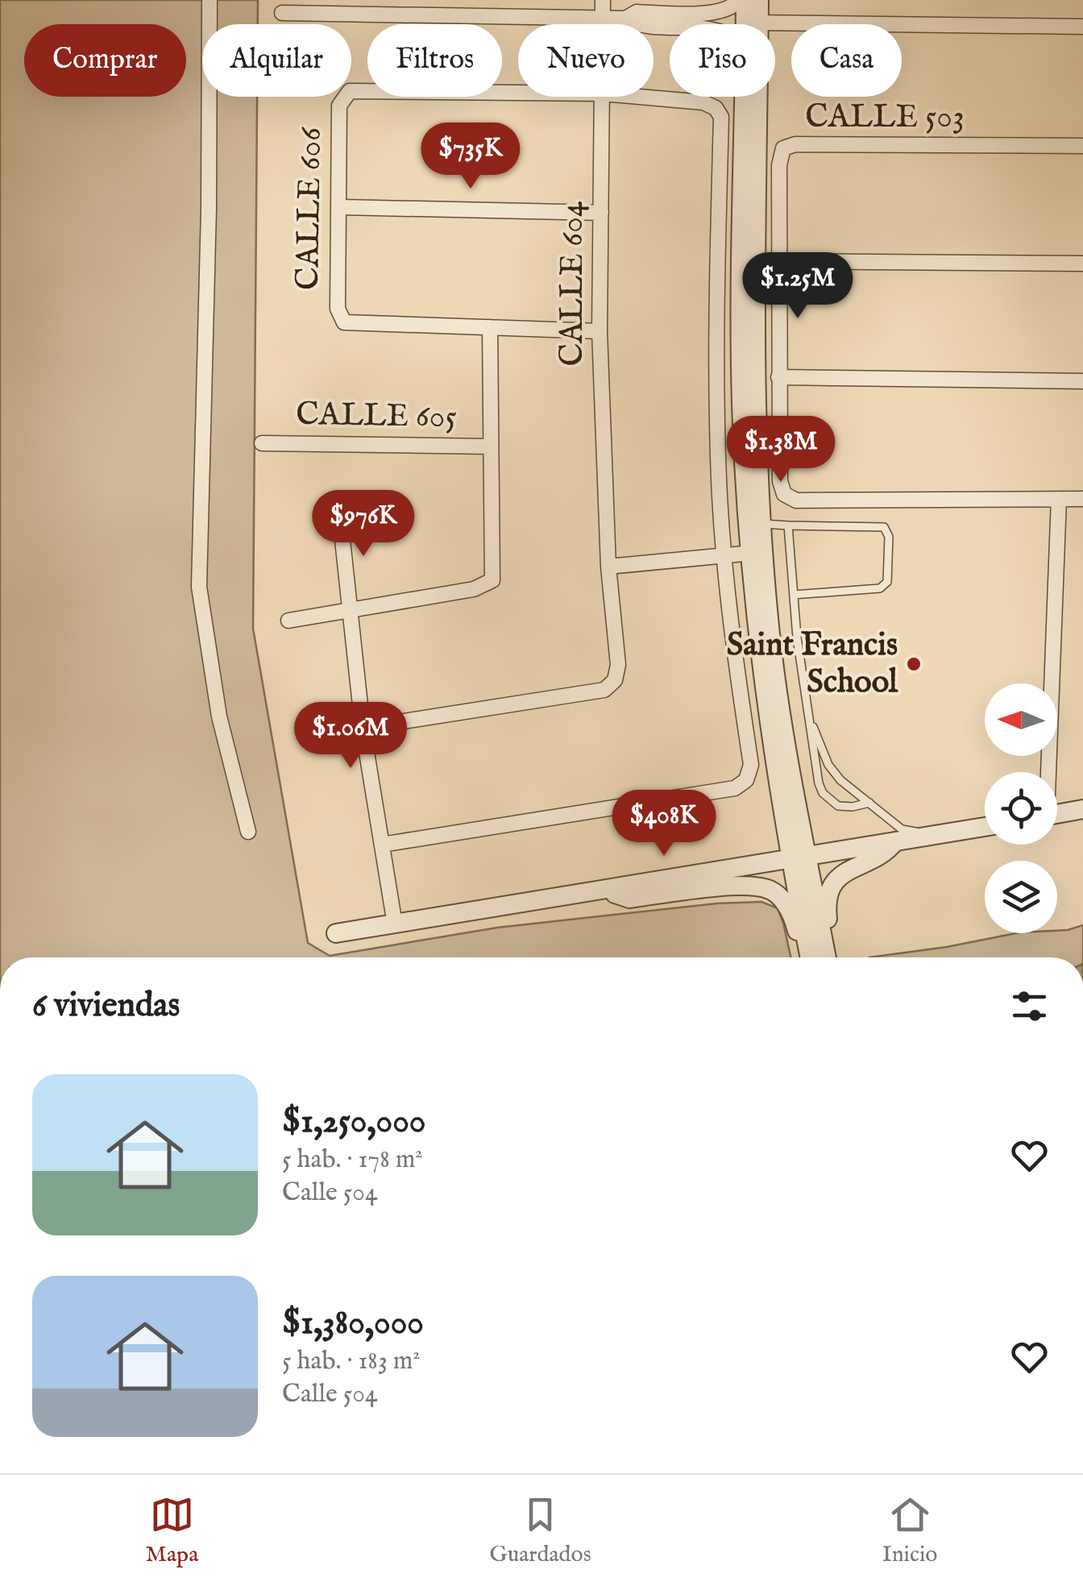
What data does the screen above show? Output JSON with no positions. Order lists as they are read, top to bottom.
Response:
{
  "streets": {
    "street": [
      "CALLE 503",
      "CALLE 606",
      "CALLE 604",
      "CALLE 605"
    ]
  },
  "crossings": [
    ["CALLE 606", "CALLE 604"]
  ],
  "places": ["Saint Francis School"],
  "north": "left",
  "page": {
    "chip": [
      "Comprar",
      "Alquilar",
      "Filtros",
      "Nuevo",
      "Piso",
      "Casa"
    ],
    "price": [
      "$735K",
      "$1.25M",
      "$1.38M",
      "$976K",
      "$1.06M",
      "$408K"
    ],
    "heading": "6 viviendas",
    "list": [
      {
        "name": "$1,250,000",
        "note": "5 hab. · 178 m² · Calle 504"
      },
      {
        "name": "$1,380,000",
        "note": "5 hab. · 183 m² · Calle 504"
      }
    ],
    "tabs": ["Mapa", "Guardados", "Inicio"]
  }
}
